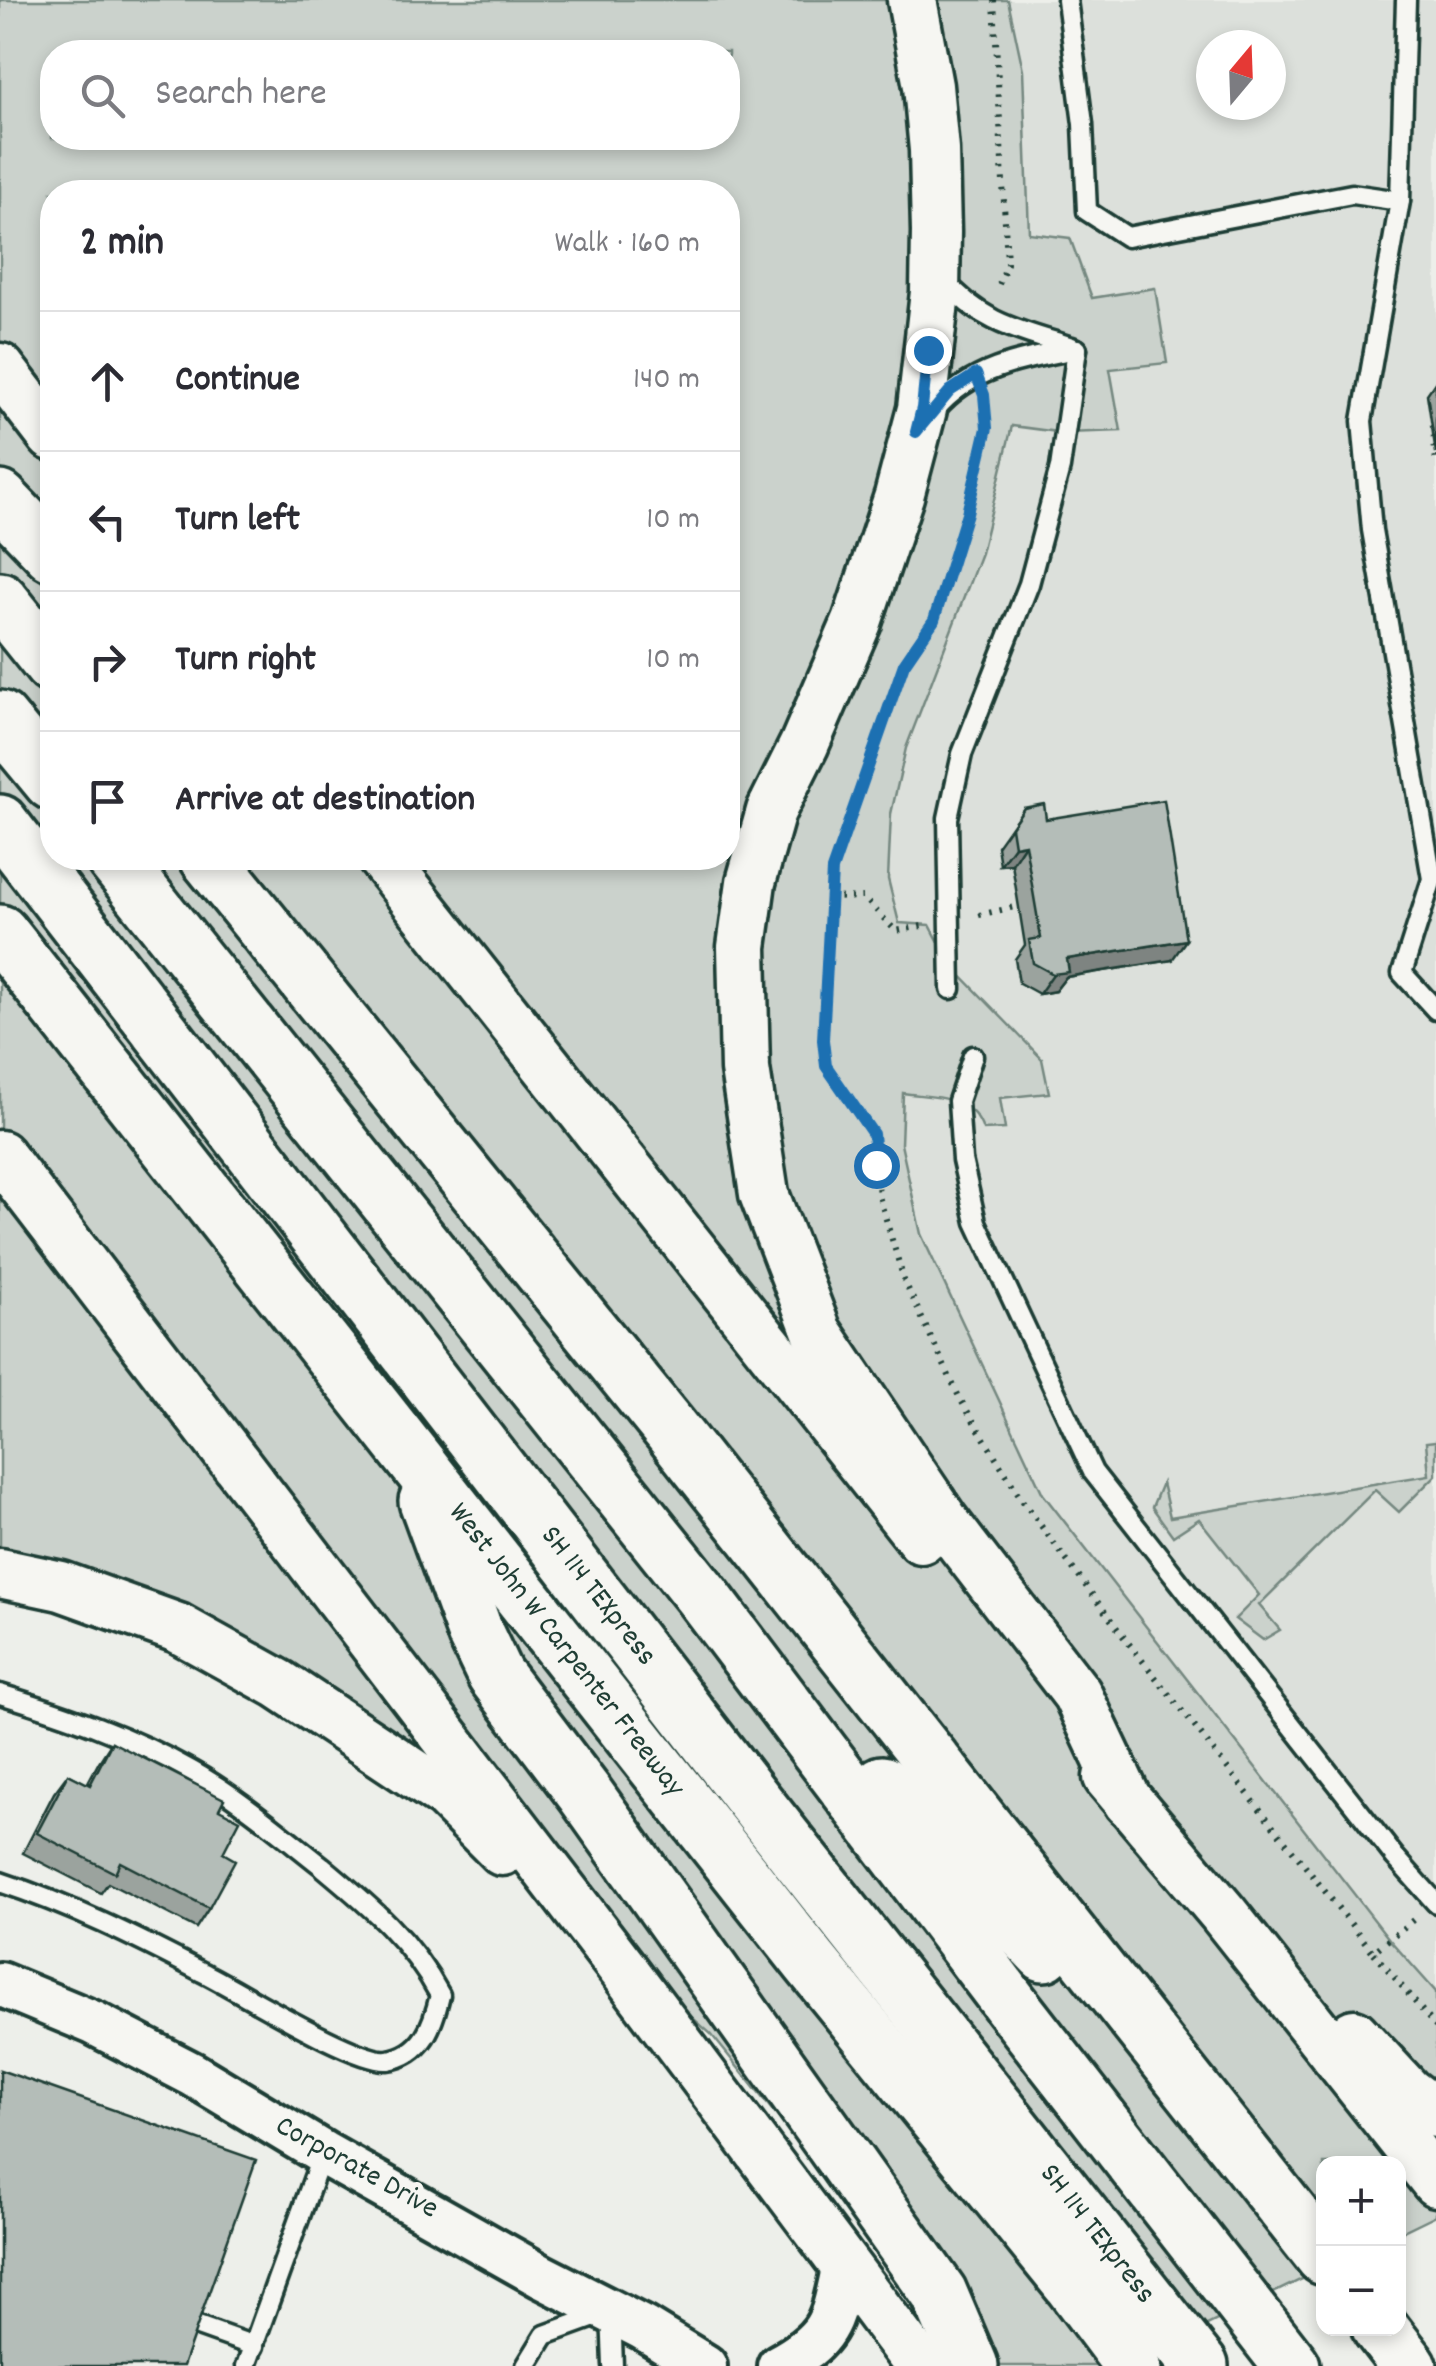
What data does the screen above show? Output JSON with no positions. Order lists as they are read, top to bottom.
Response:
{
  "streets": {
    "highway": ["SH 114 TEXpress", "West John W Carpenter Freeway"],
    "street": ["Corporate Drive"]
  },
  "north": "top",
  "page": {
    "search": "Search here",
    "heading": ["2 min", "Walk · 160 m"],
    "list": [
      ["Continue", "140 m"],
      ["Turn left", "10 m"],
      ["Turn right", "10 m"],
      "Arrive at destination"
    ],
    "map_buttons": ["+", "−"]
  }
}
